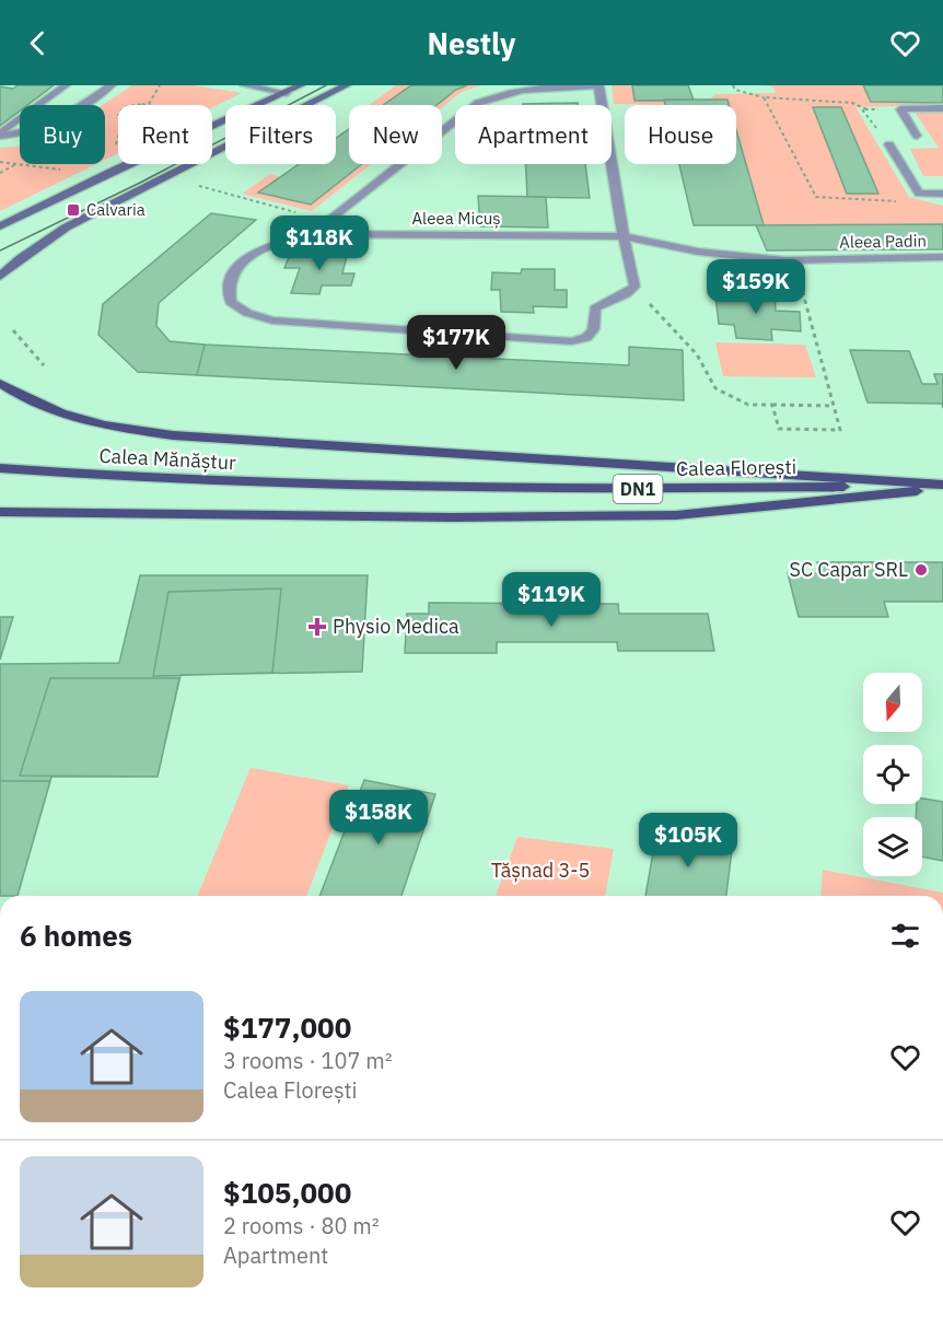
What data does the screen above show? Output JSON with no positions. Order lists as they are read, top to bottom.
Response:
{
  "streets": {
    "main road": ["Calea Mănăștur", "Calea Florești", "DN1"],
    "street": ["Aleea Micuș", "Aleea Padin"]
  },
  "crossings": [
    ["Aleea Micuș", "Aleea Padin"],
    ["Calea Mănăștur", "Calea Florești"]
  ],
  "parks": ["Tășnad 3-5"],
  "places": {
    "transit": ["Calvaria"],
    "other": ["SC Capar SRL"],
    "health": ["Physio Medica"]
  },
  "north": "bottom",
  "page": {
    "header": "Nestly",
    "chip": [
      "Buy",
      "Rent",
      "Filters",
      "New",
      "Apartment",
      "House"
    ],
    "price": [
      "$118K",
      "$159K",
      "$177K",
      "$119K",
      "$158K",
      "$105K"
    ],
    "heading": "6 homes",
    "list": [
      {
        "name": "$177,000",
        "note": "3 rooms · 107 m² · Calea Florești"
      },
      {
        "name": "$105,000",
        "note": "2 rooms · 80 m² · Apartment"
      }
    ]
  }
}
